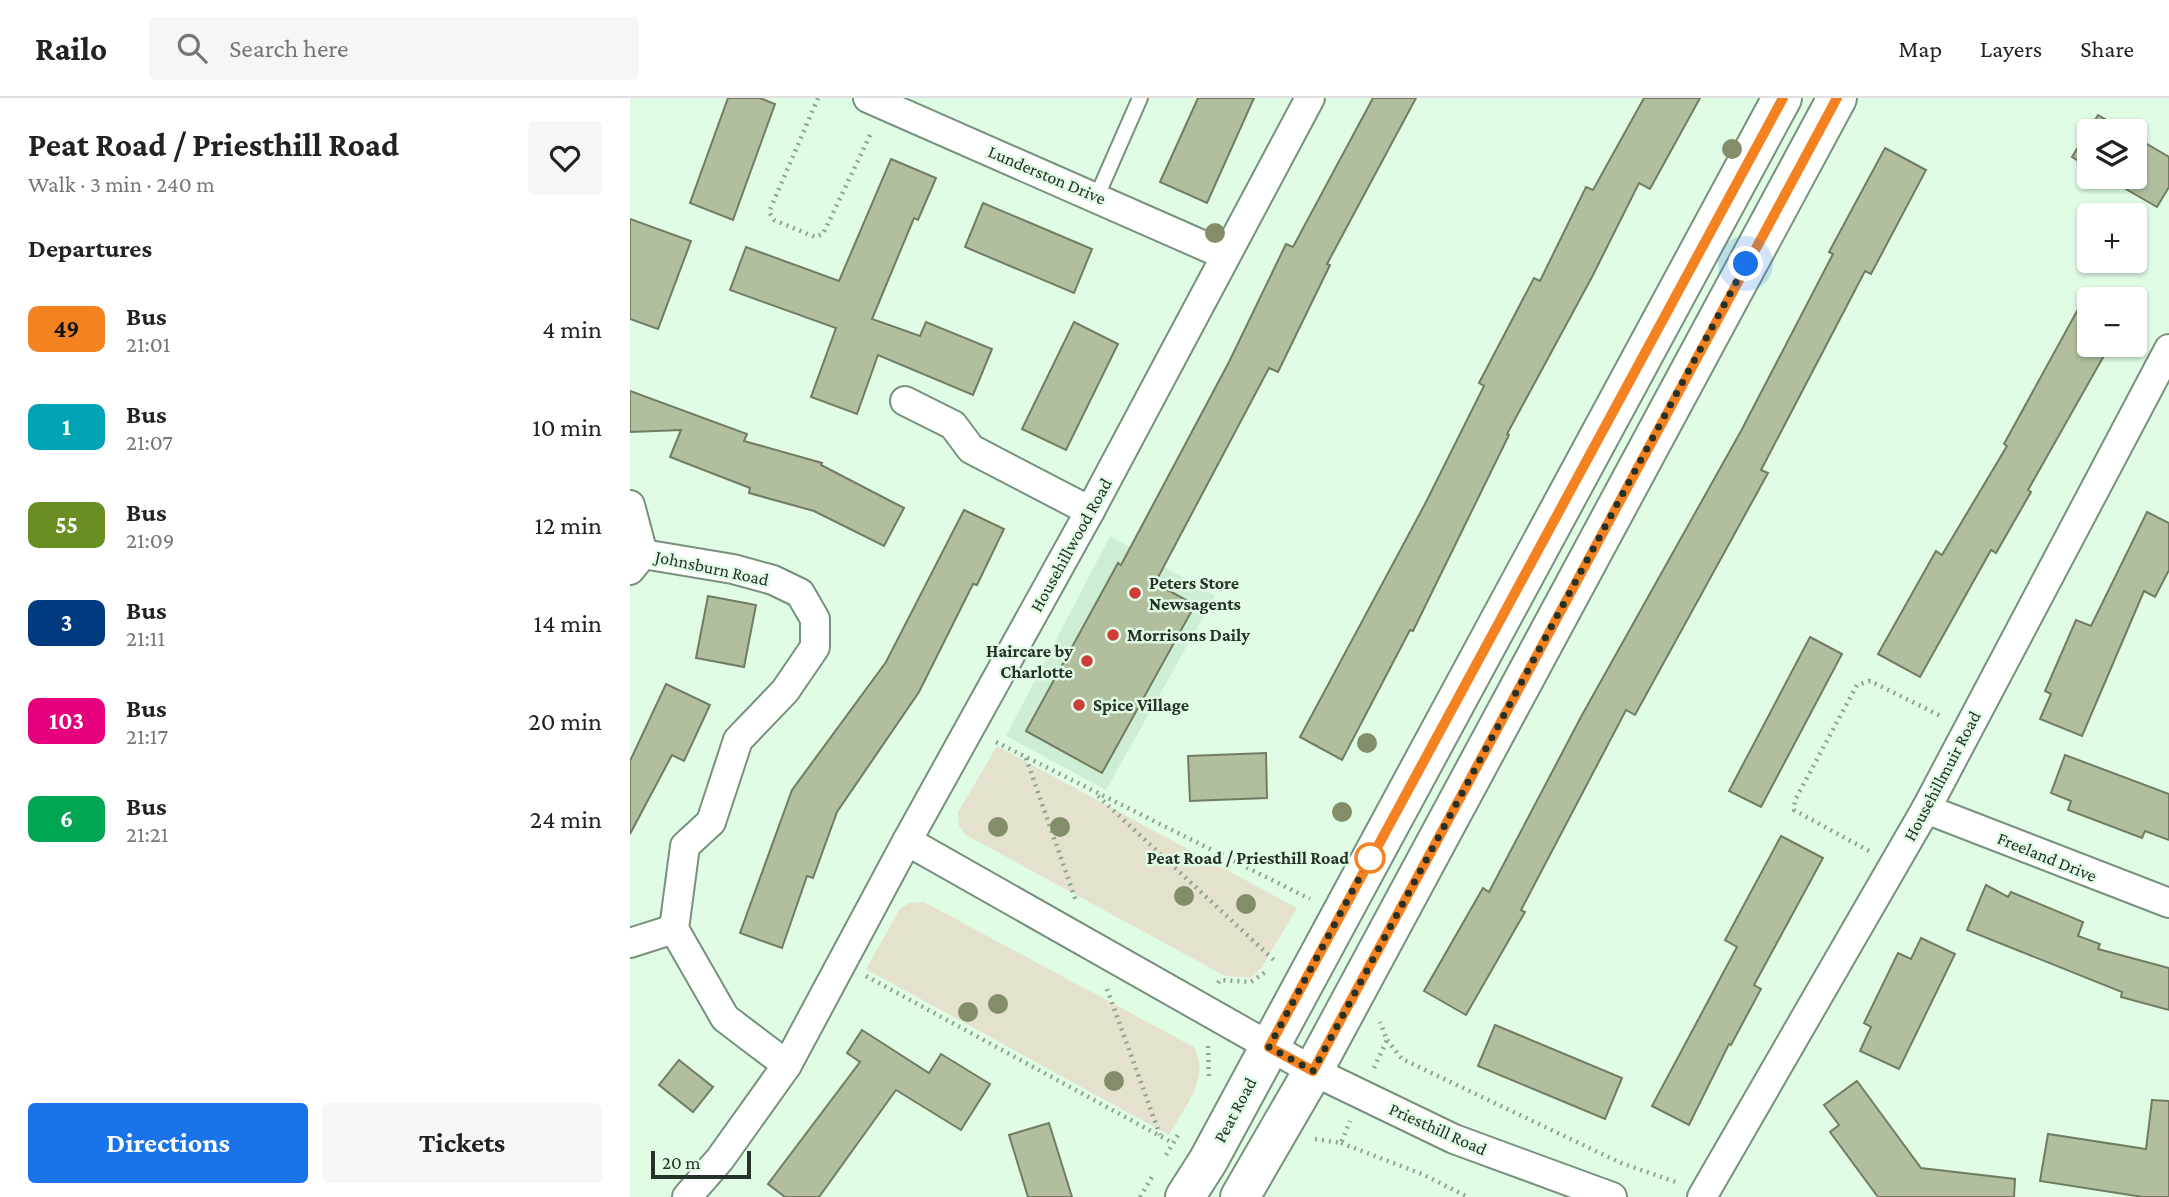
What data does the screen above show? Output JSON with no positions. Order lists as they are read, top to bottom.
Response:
{
  "streets": {
    "street": [
      "Lunderston Drive",
      "Househillwood Road",
      "Johnsburn Road",
      "Househillmuir Road",
      "Freeland Drive",
      "Peat Road",
      "Priesthill Road"
    ]
  },
  "crossings": [
    ["Lunderston Drive", "Househillwood Road"],
    ["Househillwood Road", "Priesthill Road"],
    ["Househillmuir Road", "Freeland Drive"],
    ["Peat Road", "Priesthill Road"]
  ],
  "places": [
    "Peters Store Newsagents",
    "Morrisons Daily",
    "Haircare by Charlotte",
    "Spice Village",
    "Peat Road / Priesthill Road"
  ],
  "lines": ["bus line 49"],
  "scale_bar": "20 m",
  "page": {
    "header": "Railo",
    "search": "Search here",
    "nav": ["Map", "Layers", "Share"],
    "heading": [
      ["Peat Road / Priesthill Road", "Walk · 3 min · 240 m"],
      "Departures"
    ],
    "map_buttons": ["+", "−"],
    "list": [
      {
        "mark": "49",
        "name": "Bus",
        "note": "21:01",
        "value": "4 min"
      },
      {
        "mark": "1",
        "name": "Bus",
        "note": "21:07",
        "value": "10 min"
      },
      {
        "mark": "55",
        "name": "Bus",
        "note": "21:09",
        "value": "12 min"
      },
      {
        "mark": "3",
        "name": "Bus",
        "note": "21:11",
        "value": "14 min"
      },
      {
        "mark": "103",
        "name": "Bus",
        "note": "21:17",
        "value": "20 min"
      },
      {
        "mark": "6",
        "name": "Bus",
        "note": "21:21",
        "value": "24 min"
      }
    ],
    "buttons": ["Directions", "Tickets"],
    "scale": "20 m"
  }
}
